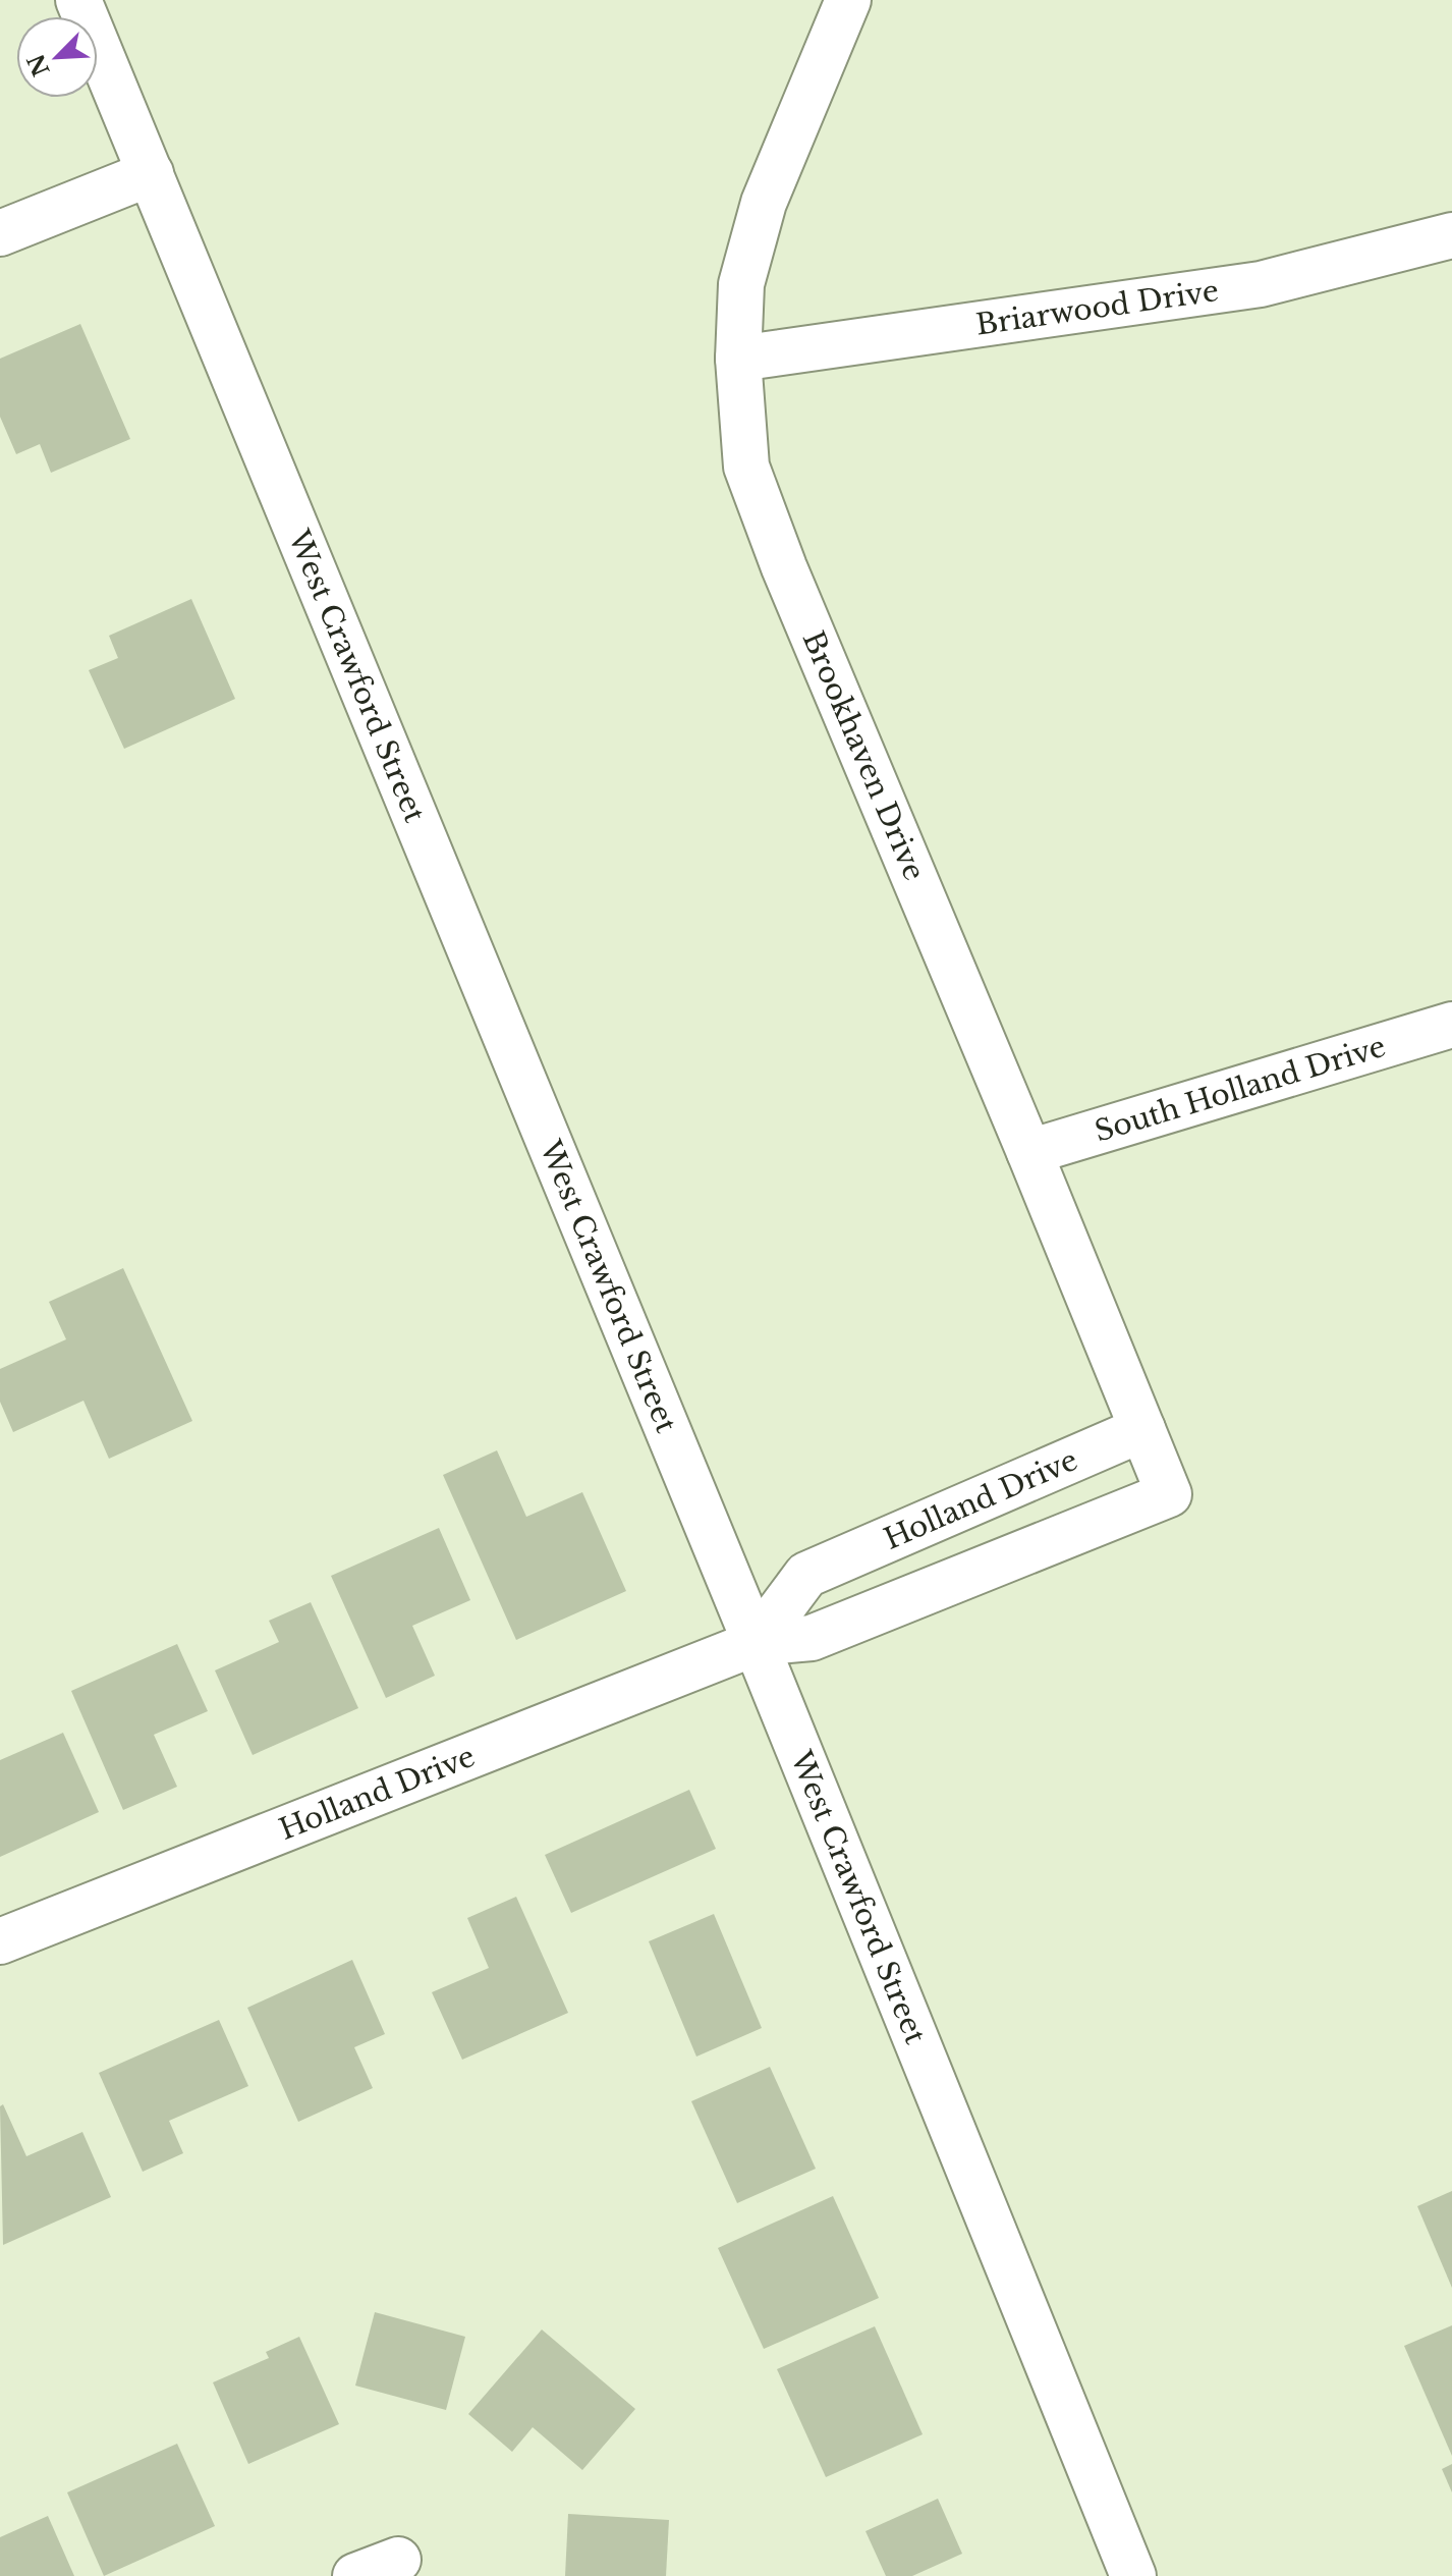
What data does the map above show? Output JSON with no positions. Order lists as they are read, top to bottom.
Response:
{
  "streets": {
    "street": [
      "Briarwood Drive",
      "West Crawford Street",
      "Brookhaven Drive",
      "South Holland Drive",
      "Holland Drive"
    ]
  },
  "crossings": [
    ["Briarwood Drive", "Brookhaven Drive"],
    ["West Crawford Street", "Holland Drive"],
    ["Brookhaven Drive", "South Holland Drive"],
    ["Brookhaven Drive", "Holland Drive"]
  ],
  "north": "bottom left"
}
